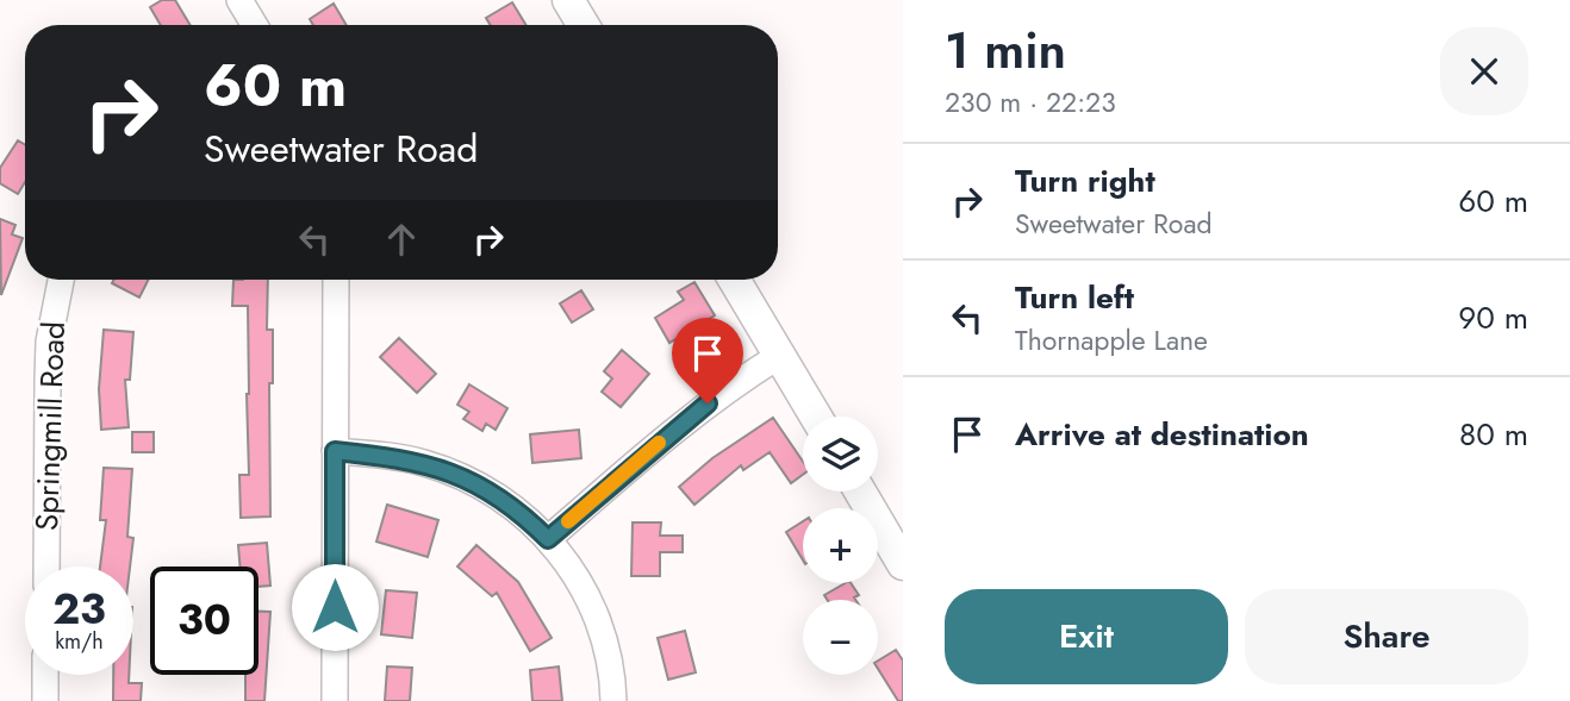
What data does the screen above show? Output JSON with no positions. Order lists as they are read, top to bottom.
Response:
{
  "streets": {
    "street": ["Springmill Road"]
  },
  "page": {
    "heading": ["1 min", "230 m · 22:23"],
    "turn": ["60 m", "Sweetwater Road"],
    "list": [
      {
        "name": "Turn right",
        "note": "Sweetwater Road",
        "value": "60 m"
      },
      {
        "name": "Turn left",
        "note": "Thornapple Lane",
        "value": "90 m"
      },
      {
        "name": "Arrive at destination",
        "value": "80 m"
      }
    ],
    "map_buttons": ["+", "−"],
    "speed": "23 km/h",
    "limit": "30",
    "buttons": ["Exit", "Share"]
  }
}
